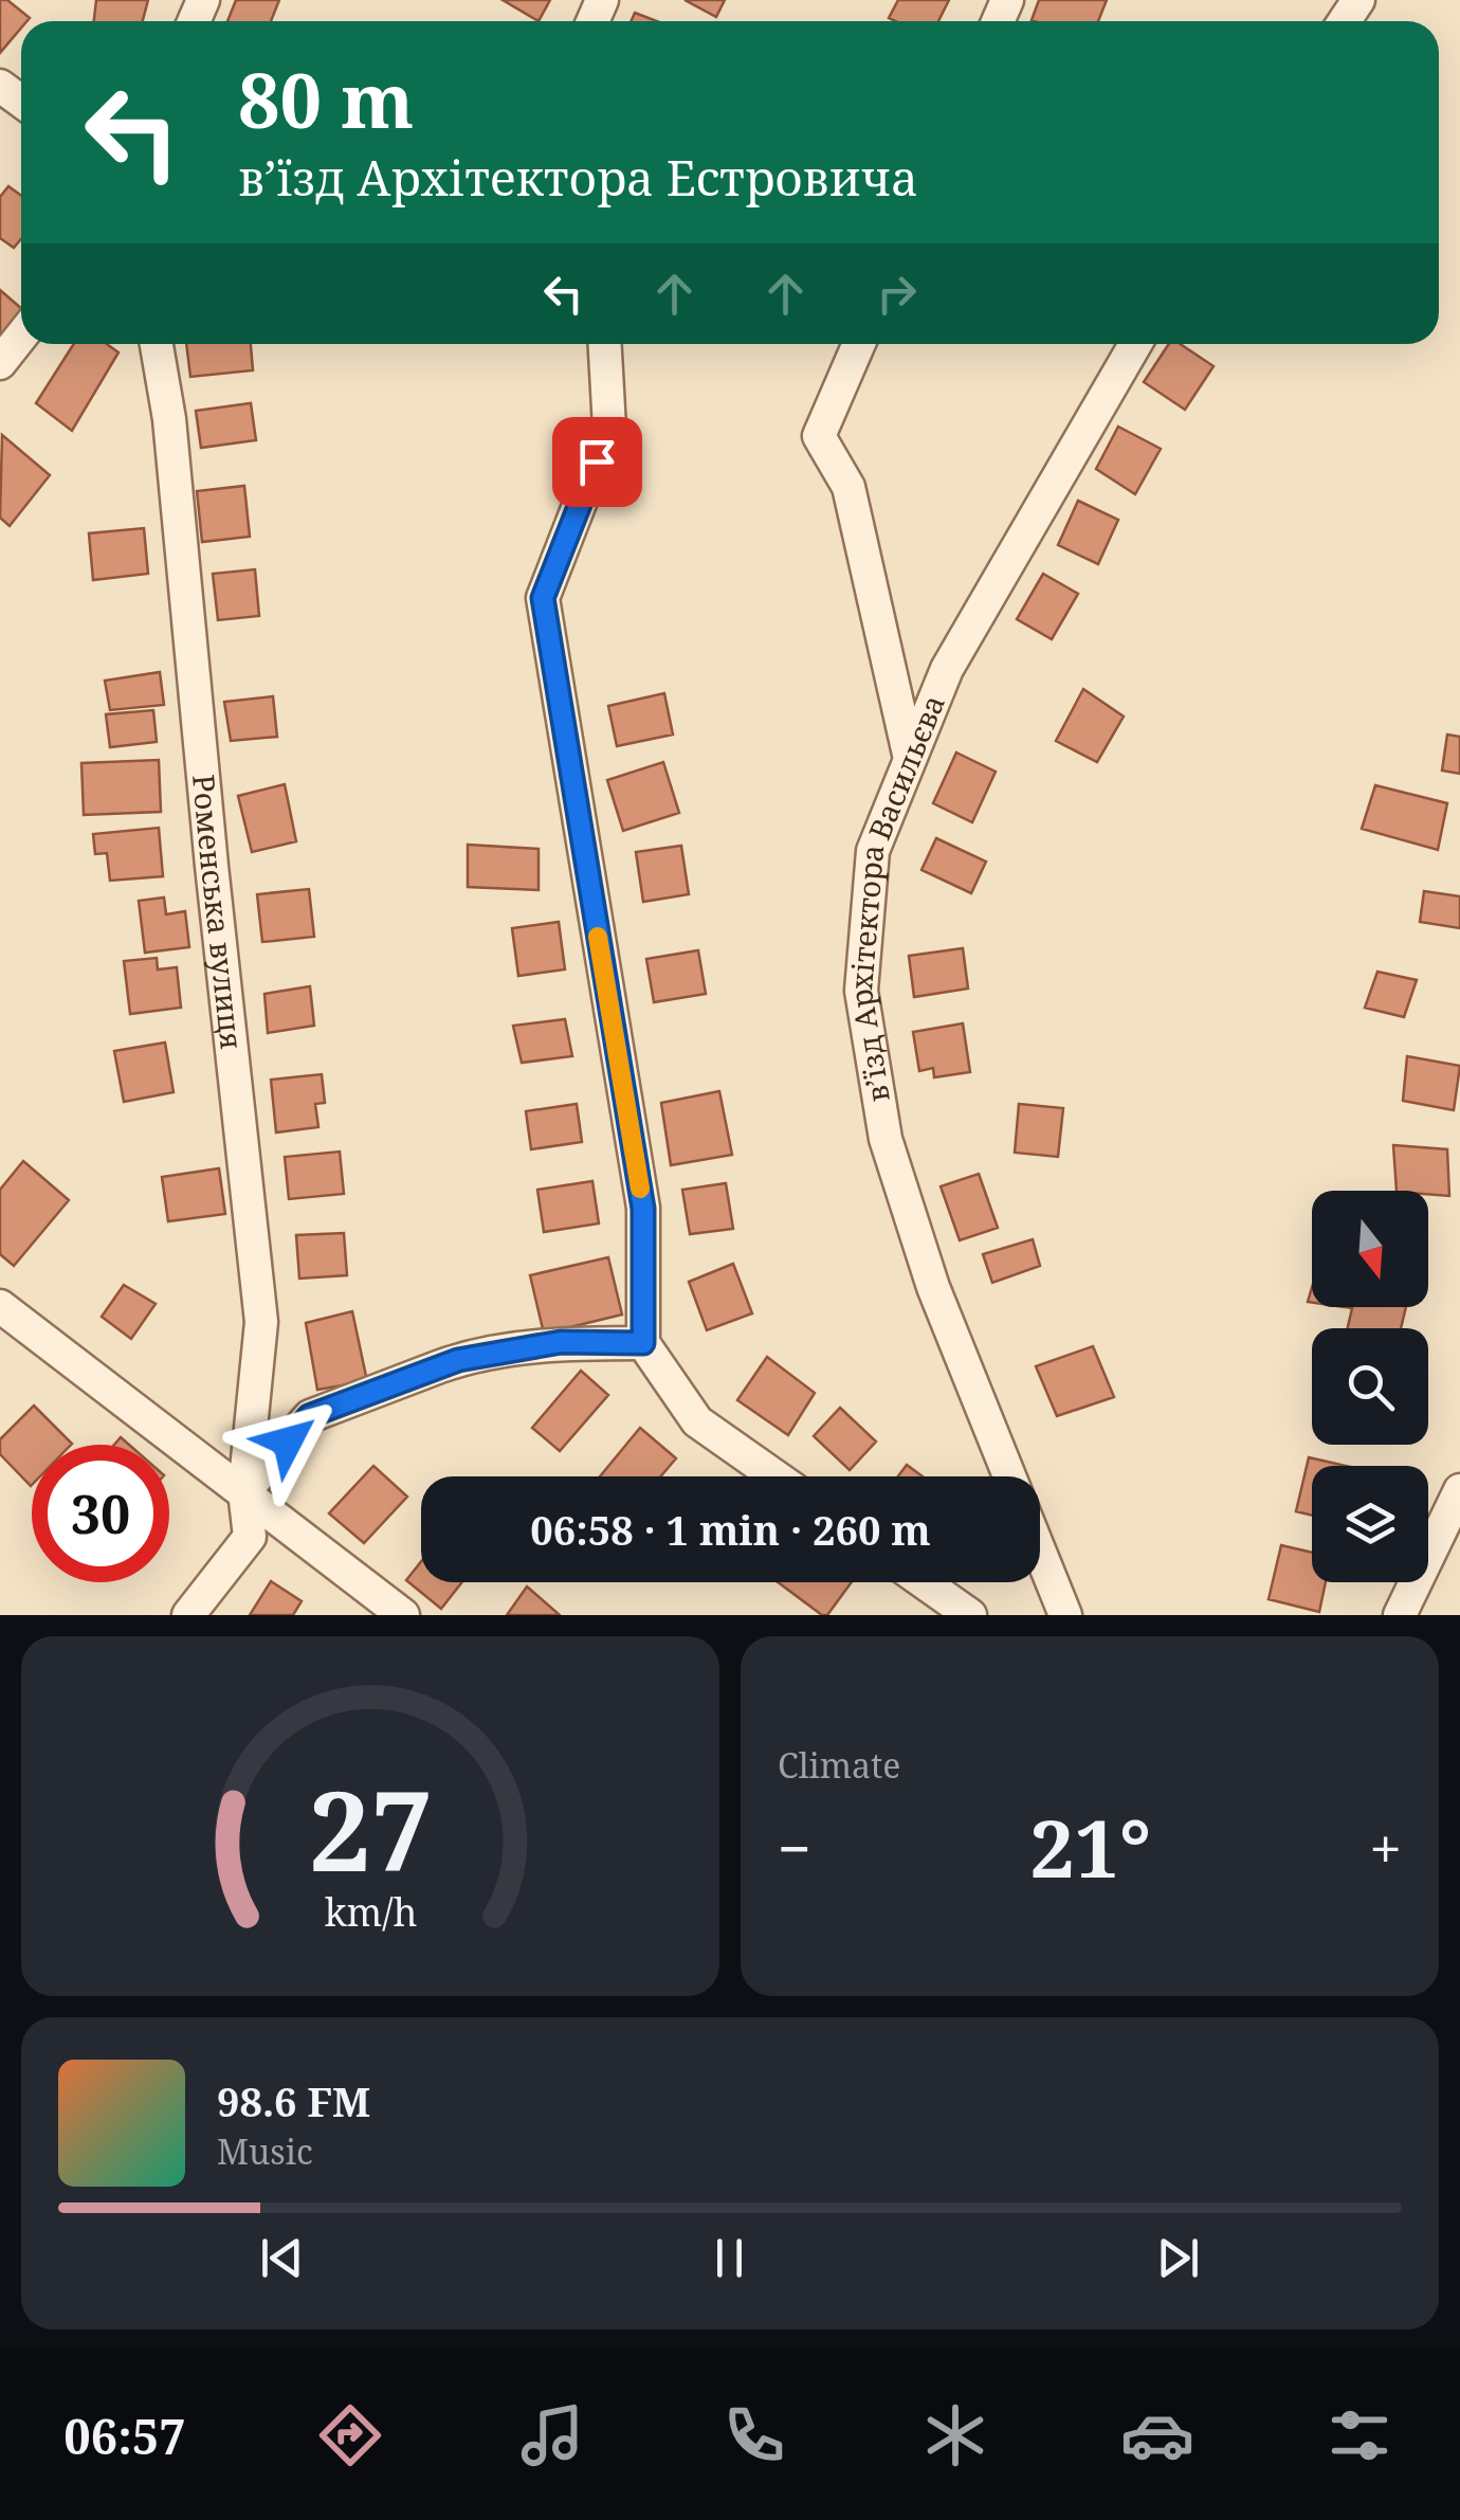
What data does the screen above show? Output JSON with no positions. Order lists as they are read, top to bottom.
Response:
{
  "streets": {
    "street": ["в’їзд Архітектора Васильєва", "Роменська вулиця"]
  },
  "north": "bottom",
  "page": {
    "turn": ["80 m", "в’їзд Архітектора Естровича"],
    "limit": "30",
    "trip": "06:58 · 1 min · 260 m",
    "tile": "Climate",
    "heat": ["−", "21°", "+"],
    "song": ["98.6 FM", "Music"],
    "tabs": "06:57",
    "gauge": ["27", "km/h"]
  }
}
